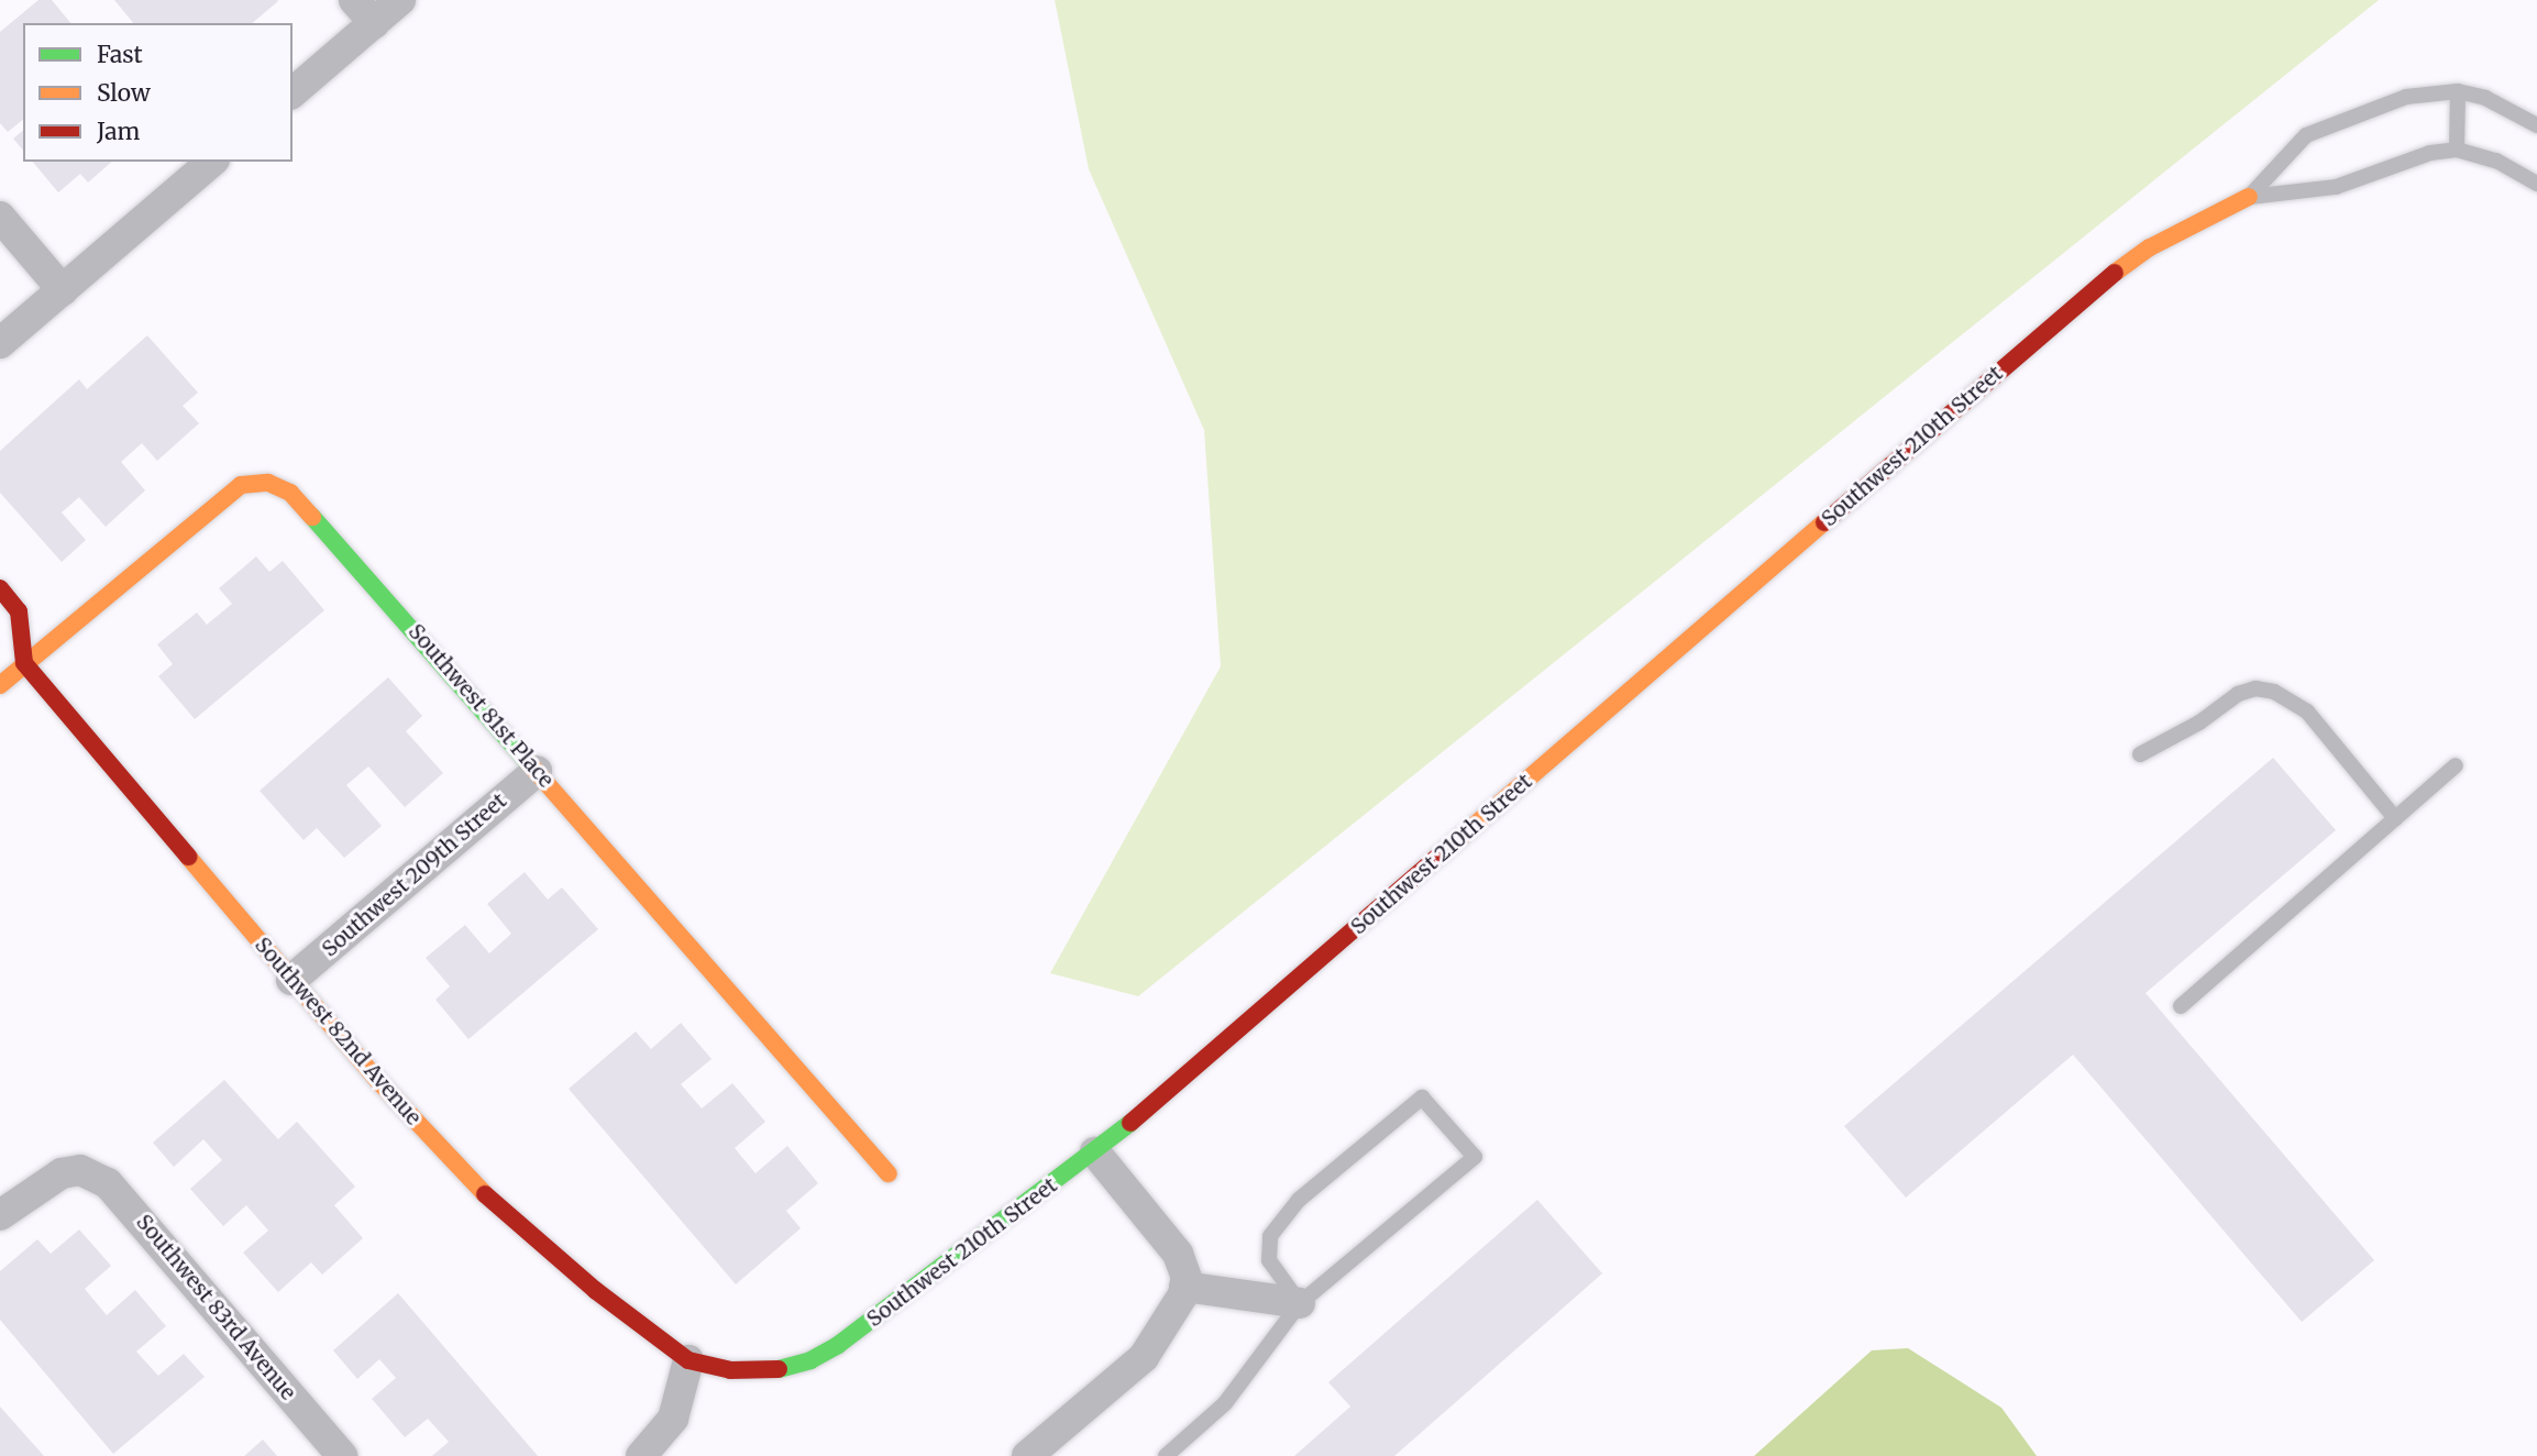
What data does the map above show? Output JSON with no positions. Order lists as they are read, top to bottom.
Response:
{
  "streets": {
    "street": [
      "Southwest 210th Street",
      "Southwest 81st Place",
      "Southwest 209th Street",
      "Southwest 82nd Avenue",
      "Southwest 83rd Avenue"
    ]
  },
  "crossings": [
    ["Southwest 210th Street", "Southwest 82nd Avenue"],
    ["Southwest 81st Place", "Southwest 209th Street"],
    ["Southwest 81st Place", "Southwest 82nd Avenue"],
    ["Southwest 209th Street", "Southwest 82nd Avenue"]
  ],
  "legend": ["Fast", "Slow", "Jam"]
}
